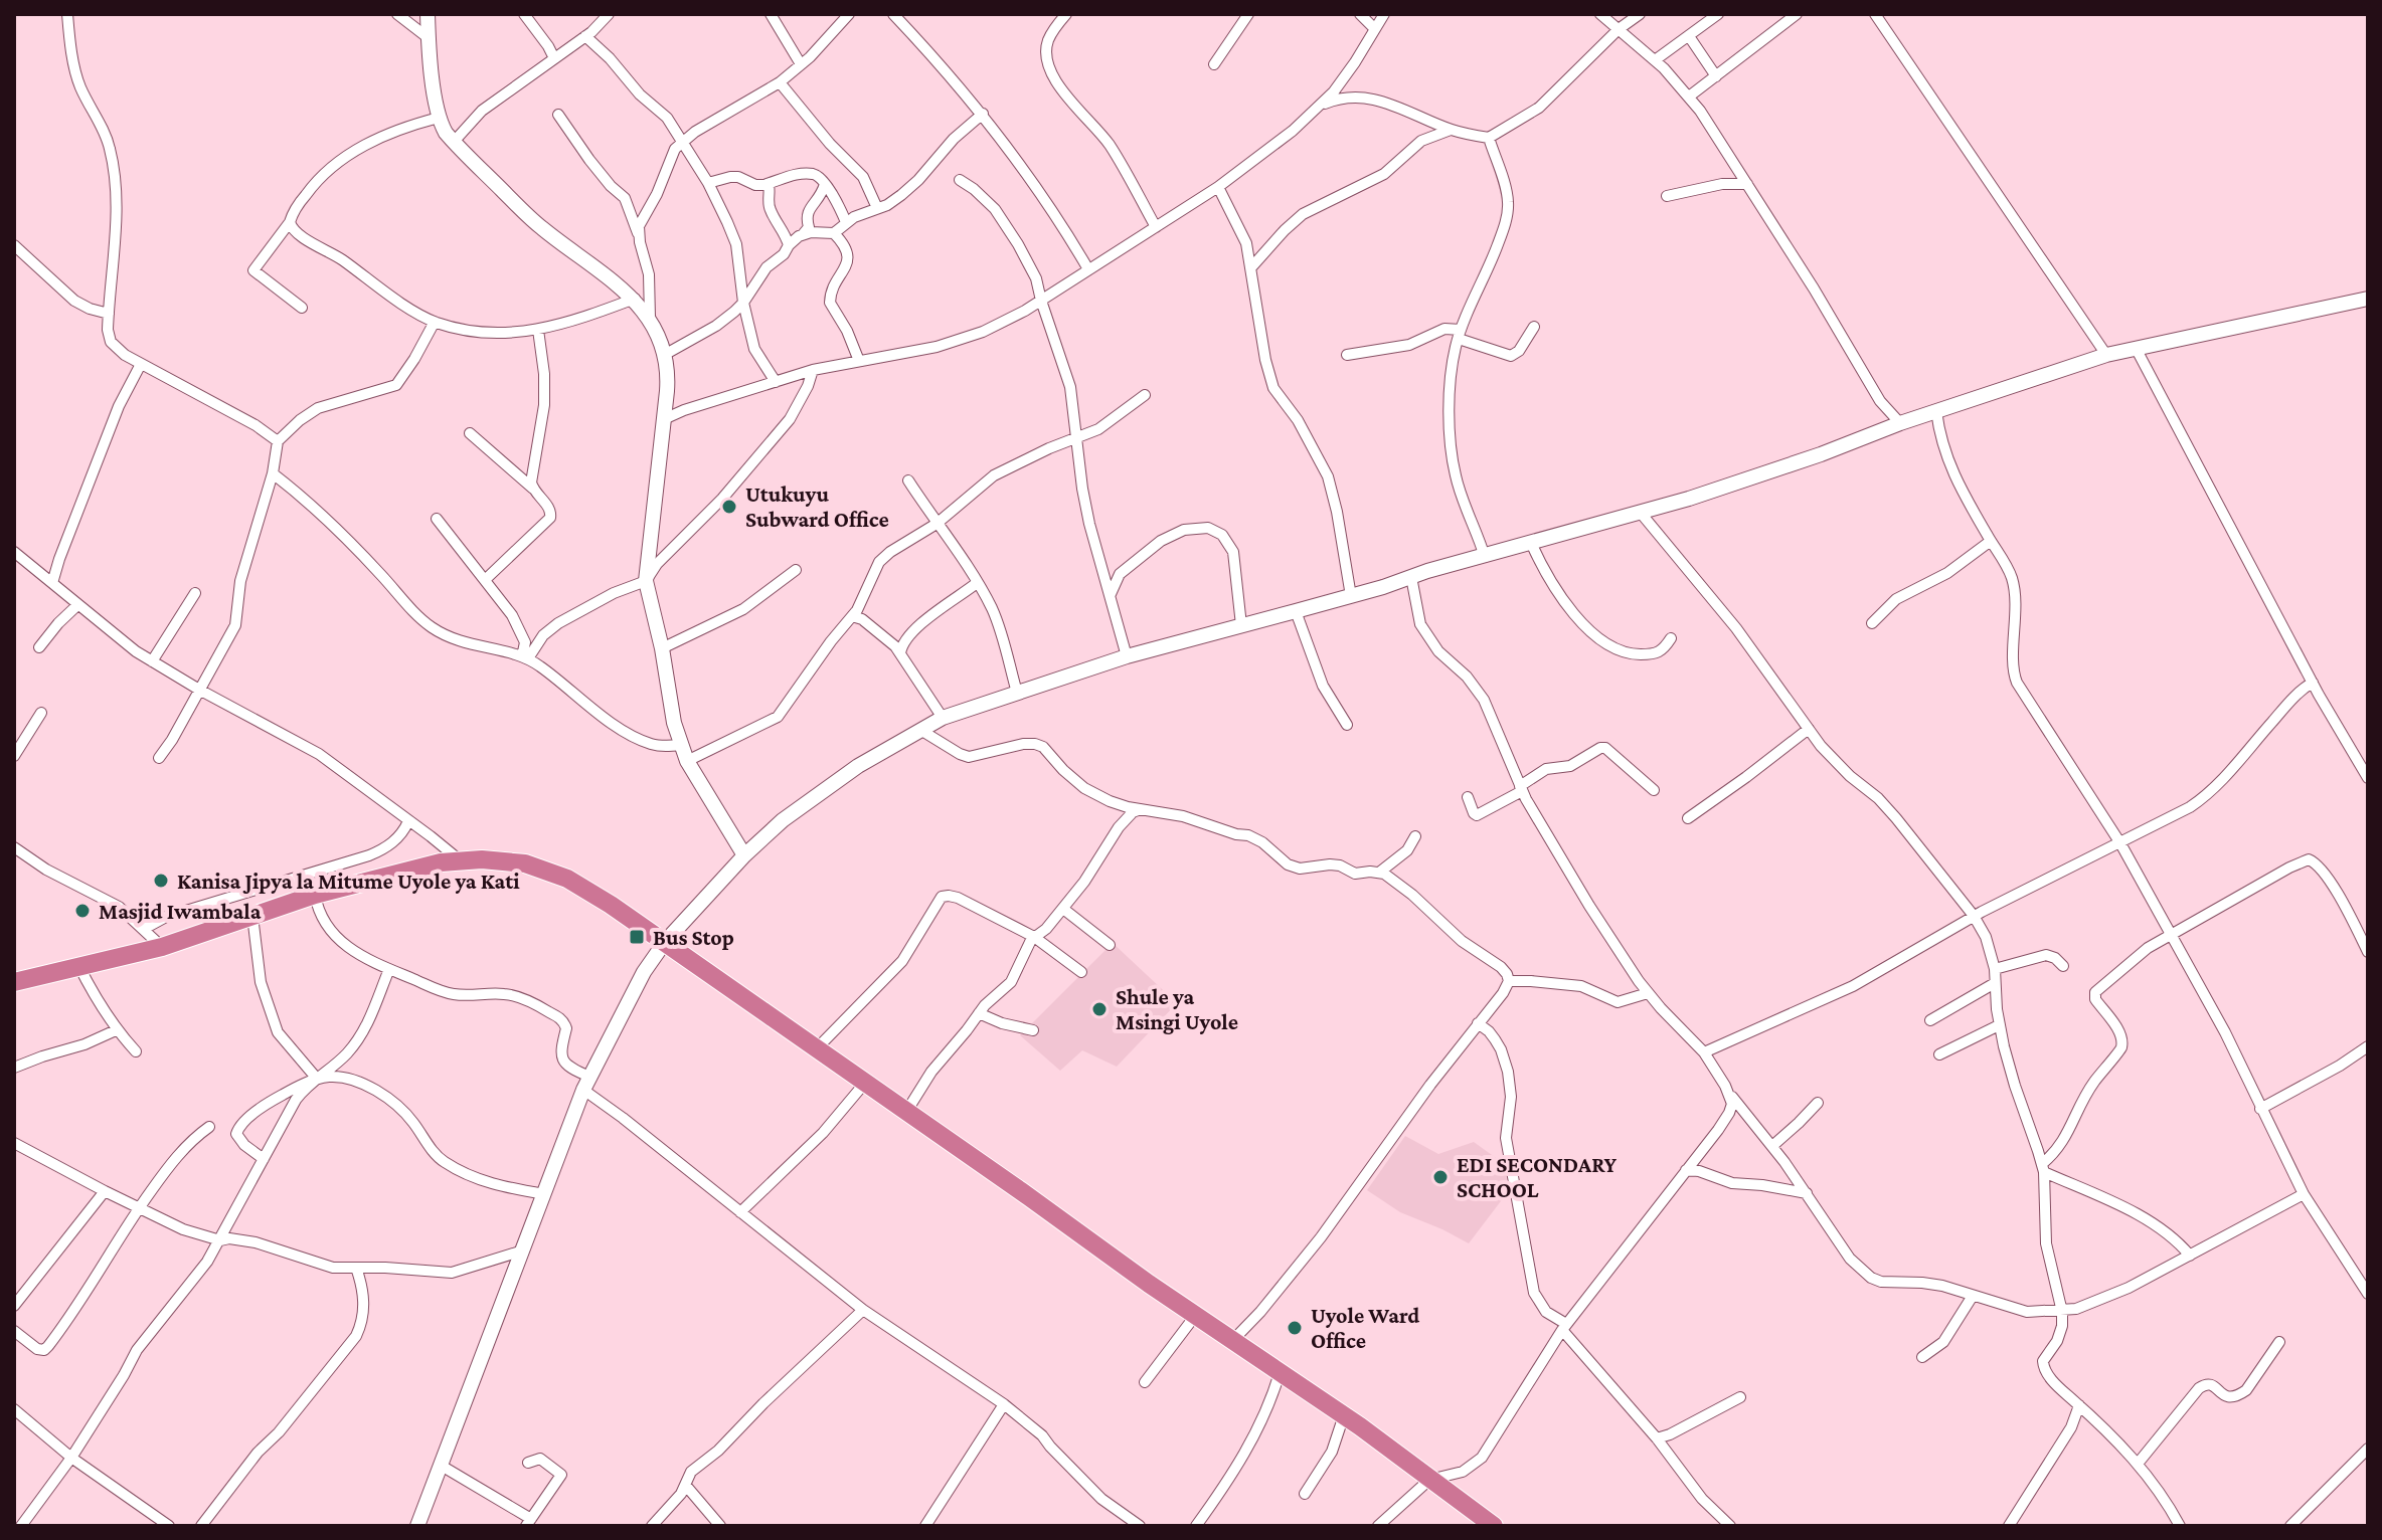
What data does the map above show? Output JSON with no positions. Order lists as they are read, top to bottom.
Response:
{
  "places": {
    "other": [
      "Utukuyu Subward Office",
      "Kanisa Jipya la Mitume Uyole ya Kati",
      "Masjid Iwambala",
      "Shule ya Msingi Uyole",
      "EDI SECONDARY SCHOOL",
      "Uyole Ward Office"
    ],
    "transit": ["Bus Stop"]
  }
}
